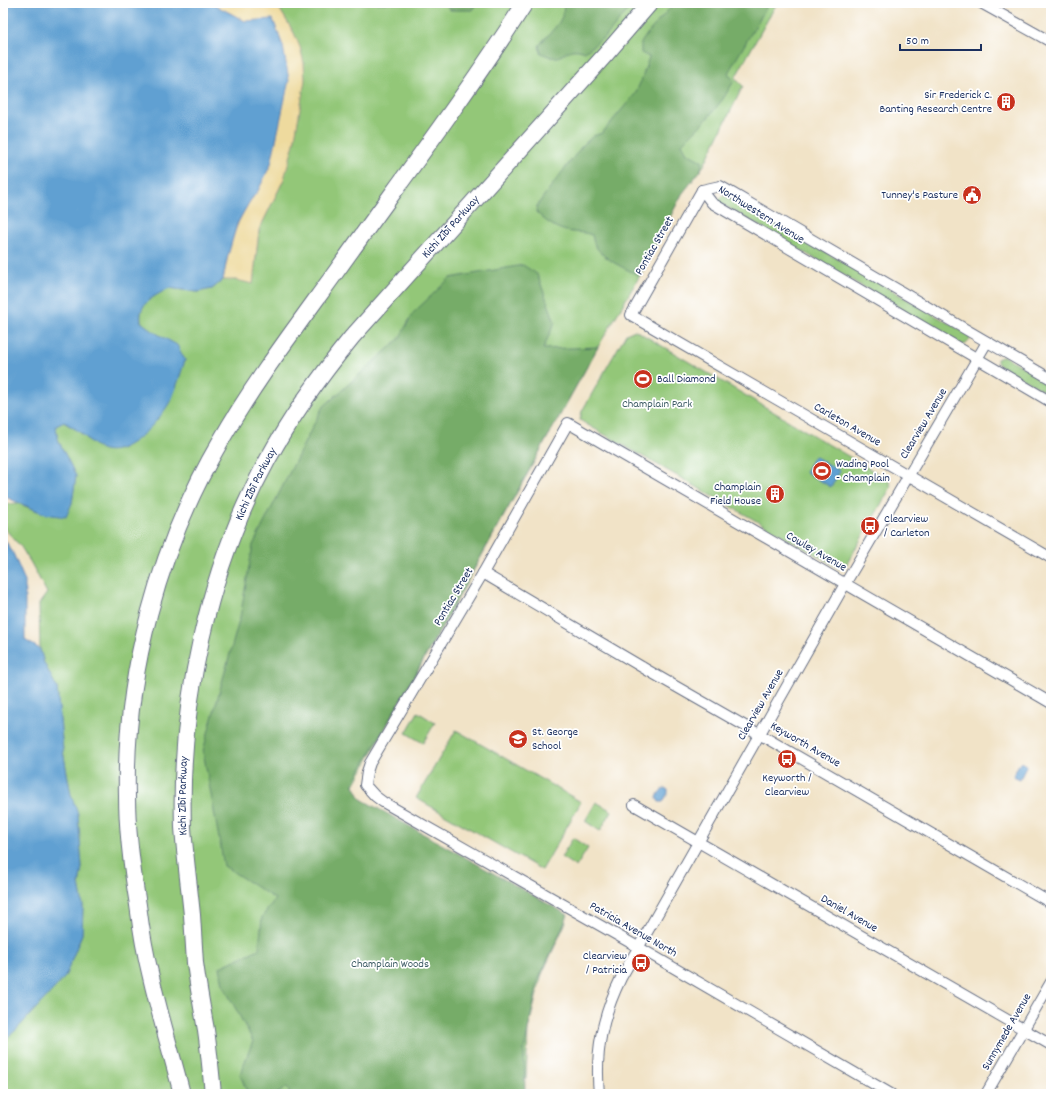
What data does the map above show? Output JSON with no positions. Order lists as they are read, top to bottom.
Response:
{
  "streets": {
    "highway": ["Kichi Zībī Parkway"],
    "street": [
      "Northwestern Avenue",
      "Pontiac Street",
      "Clearview Avenue",
      "Carleton Avenue",
      "Cowley Avenue",
      "Keyworth Avenue",
      "Daniel Avenue",
      "Patricia Avenue North",
      "Sunnymede Avenue"
    ]
  },
  "crossings": [
    ["Northwestern Avenue", "Pontiac Street"],
    ["Northwestern Avenue", "Clearview Avenue"],
    ["Pontiac Street", "Carleton Avenue"],
    ["Pontiac Street", "Cowley Avenue"],
    ["Pontiac Street", "Keyworth Avenue"],
    ["Pontiac Street", "Patricia Avenue North"],
    ["Clearview Avenue", "Carleton Avenue"],
    ["Clearview Avenue", "Cowley Avenue"],
    ["Clearview Avenue", "Keyworth Avenue"],
    ["Clearview Avenue", "Daniel Avenue"],
    ["Clearview Avenue", "Patricia Avenue North"],
    ["Daniel Avenue", "Sunnymede Avenue"]
  ],
  "parks": ["Champlain Park", "Champlain Woods"],
  "places": {
    "building": ["Sir Frederick C. Banting Research Centre", "Champlain Field House"],
    "public building": ["Tunney's Pasture"],
    "sports": ["Ball Diamond", "Wading Pool - Champlain"],
    "bus stop": ["Clearview / Carleton", "Keyworth / Clearview", "Clearview / Patricia"],
    "school or university": ["St. George School"]
  },
  "scale_bar": "50 m"
}
